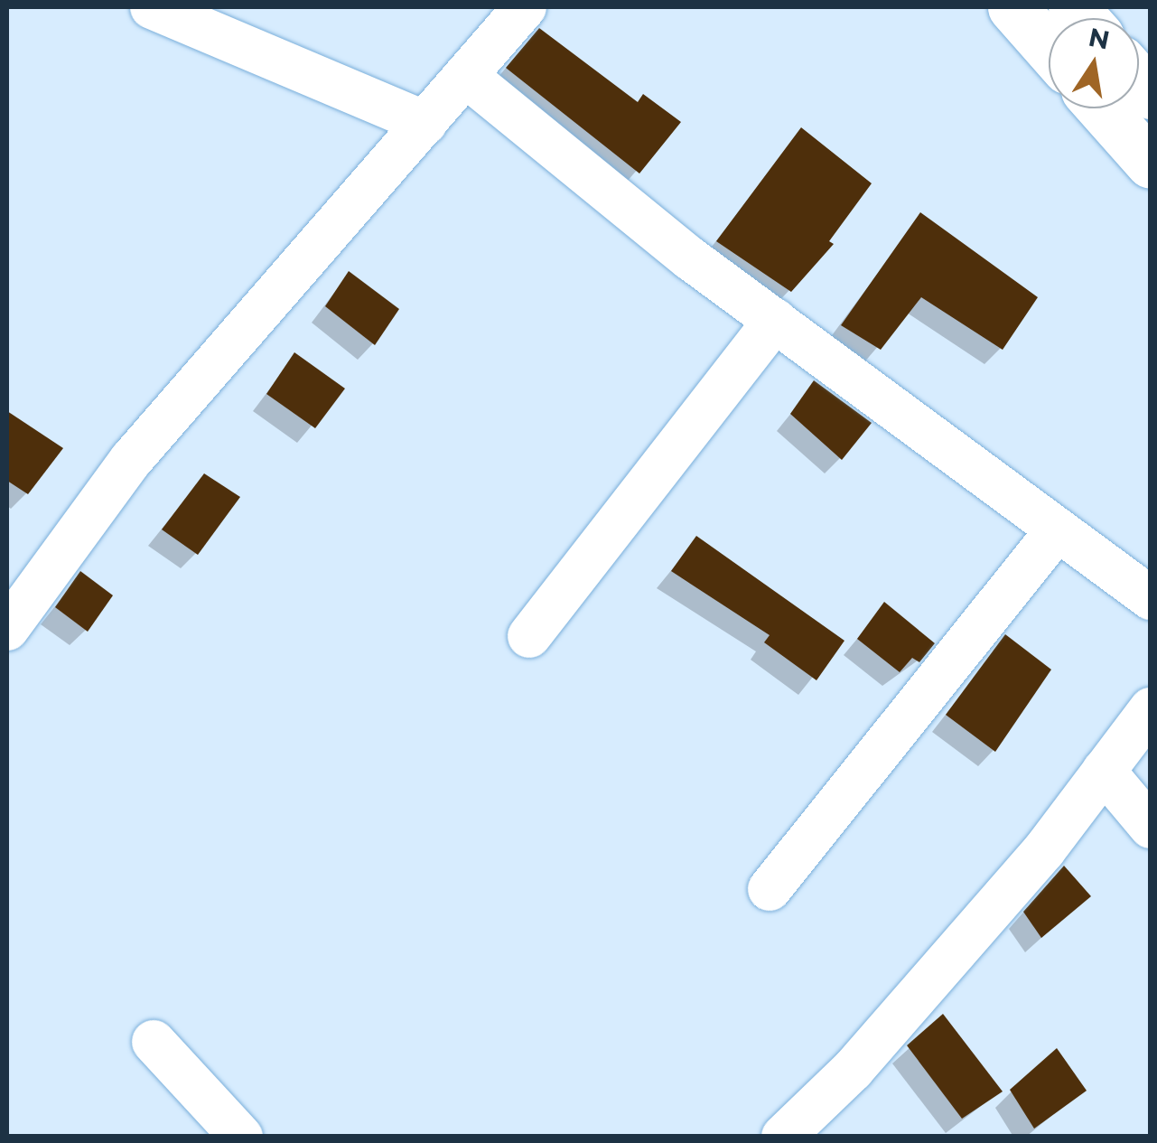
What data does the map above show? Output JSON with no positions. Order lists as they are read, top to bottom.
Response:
{
  "north": "top"
}
